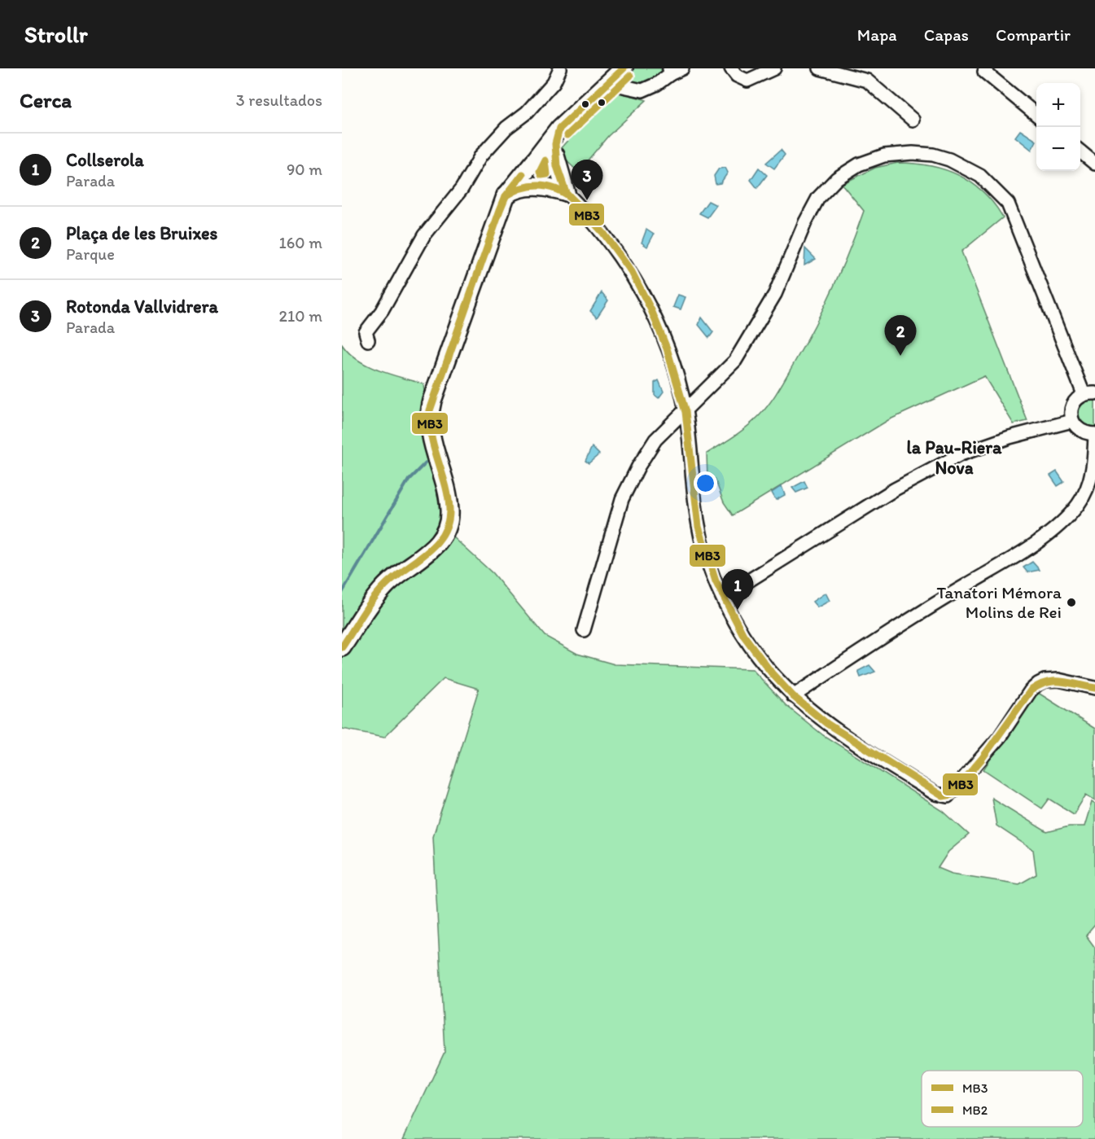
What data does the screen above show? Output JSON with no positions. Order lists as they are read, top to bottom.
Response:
{
  "districts": ["la Pau-Riera Nova"],
  "places": ["Tanatori Mémora Molins de Rei"],
  "lines": ["transit line MB3", "transit line MB2"],
  "legend": ["MB3", "MB2"],
  "page": {
    "header": "Strollr",
    "nav": ["Mapa", "Capas", "Compartir"],
    "heading": ["Cerca", "3 resultados"],
    "map_buttons": ["+", "−"],
    "list": [
      {
        "mark": "1",
        "name": "Collserola",
        "note": "Parada",
        "value": "90 m"
      },
      {
        "mark": "2",
        "name": "Plaça de les Bruixes",
        "note": "Parque",
        "value": "160 m"
      },
      {
        "mark": "3",
        "name": "Rotonda Vallvidrera",
        "note": "Parada",
        "value": "210 m"
      }
    ],
    "pins": ["3", "2", "1"]
  }
}
